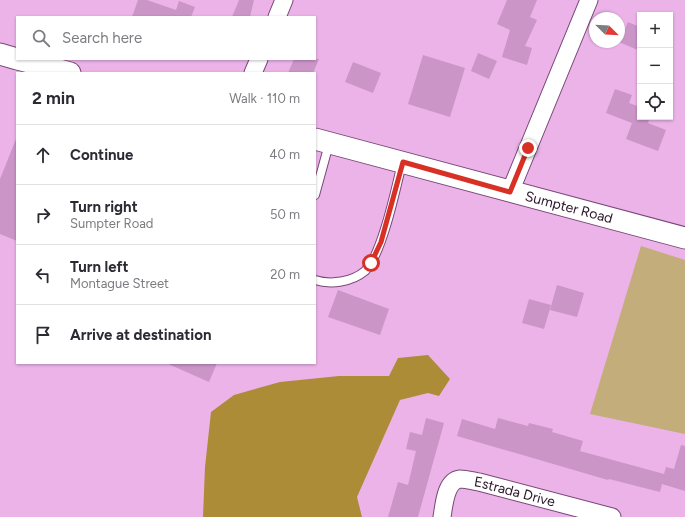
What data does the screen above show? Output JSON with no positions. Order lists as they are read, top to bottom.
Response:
{
  "streets": {
    "street": ["Sumpter Road", "Estrada Drive"]
  },
  "north": "bottom right",
  "page": {
    "map_buttons": ["+", "−"],
    "search": "Search here",
    "heading": ["2 min", "Walk · 110 m"],
    "list": [
      ["Continue", "40 m"],
      ["Turn right", "Sumpter Road", "50 m"],
      ["Turn left", "Montague Street", "20 m"],
      "Arrive at destination"
    ]
  }
}
